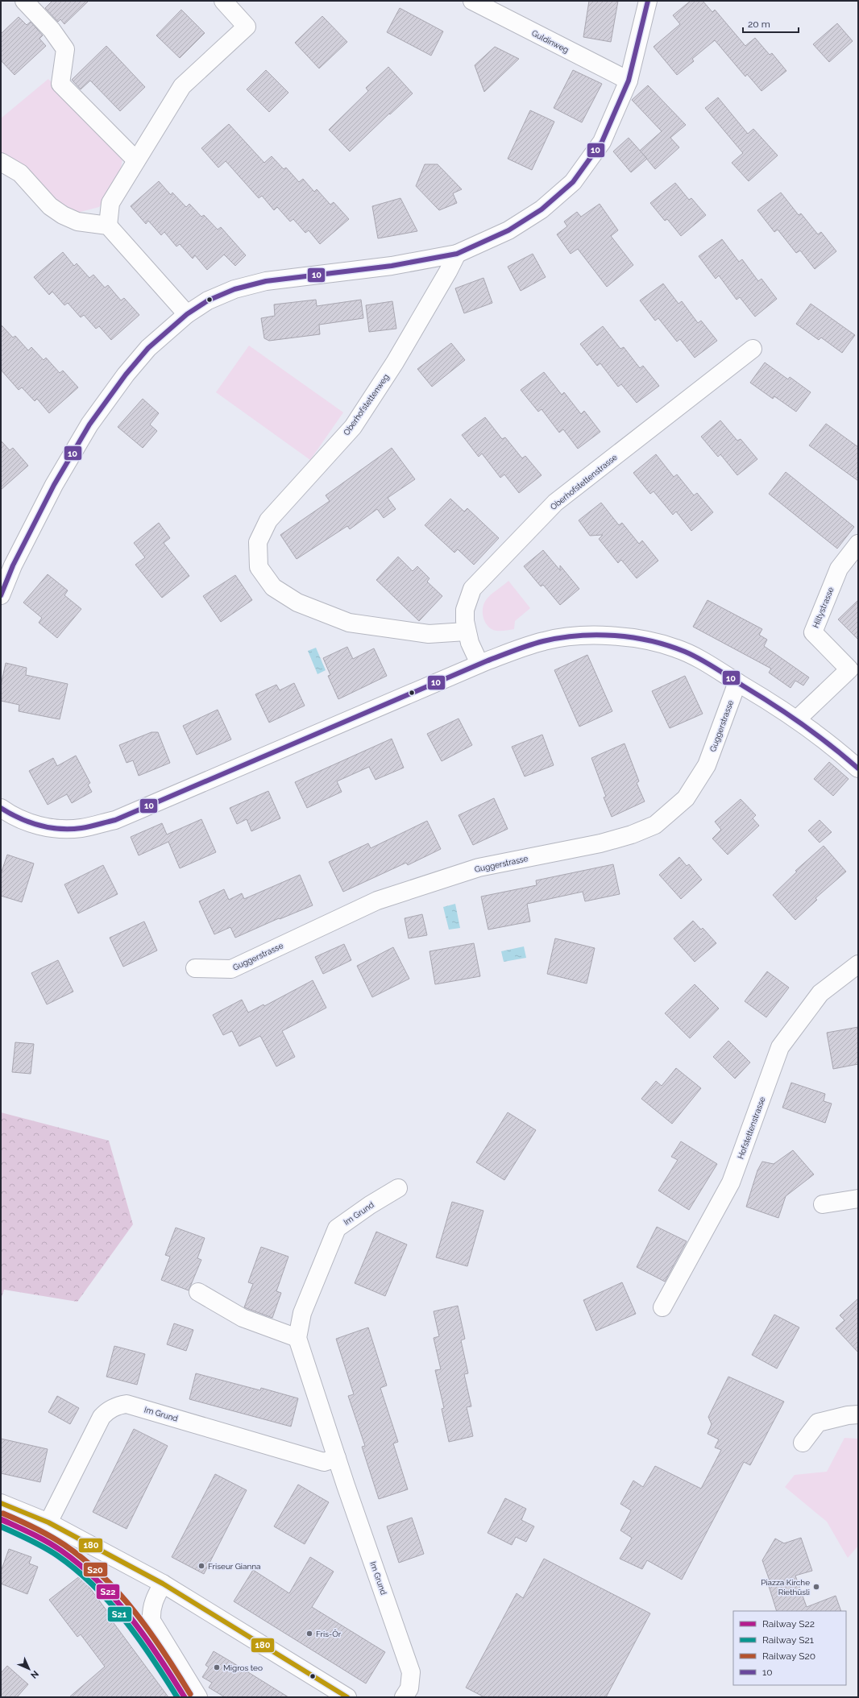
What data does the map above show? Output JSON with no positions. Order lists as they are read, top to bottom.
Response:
{
  "streets": {
    "street": [
      "Guldinweg",
      "Oberhofstettenweg",
      "Oberhofstettenstrasse",
      "Hiltystrasse",
      "Guggerstrasse",
      "Hofstettenstrasse",
      "Im Grund"
    ]
  },
  "crossings": [
    ["Oberhofstettenweg", "Oberhofstettenstrasse"]
  ],
  "places": [
    "Friseur Gianna",
    "Piazza Kirche Riethüsli",
    "Fris-Ör",
    "Migros teo"
  ],
  "lines": [
    "transit line 10",
    "transit line 180",
    "rail line S20",
    "rail line S22",
    "rail line S21"
  ],
  "legend": [
    "Railway S22",
    "Railway S21",
    "Railway S20",
    "10"
  ],
  "scale_bar": "20 m",
  "north": "bottom right"
}
